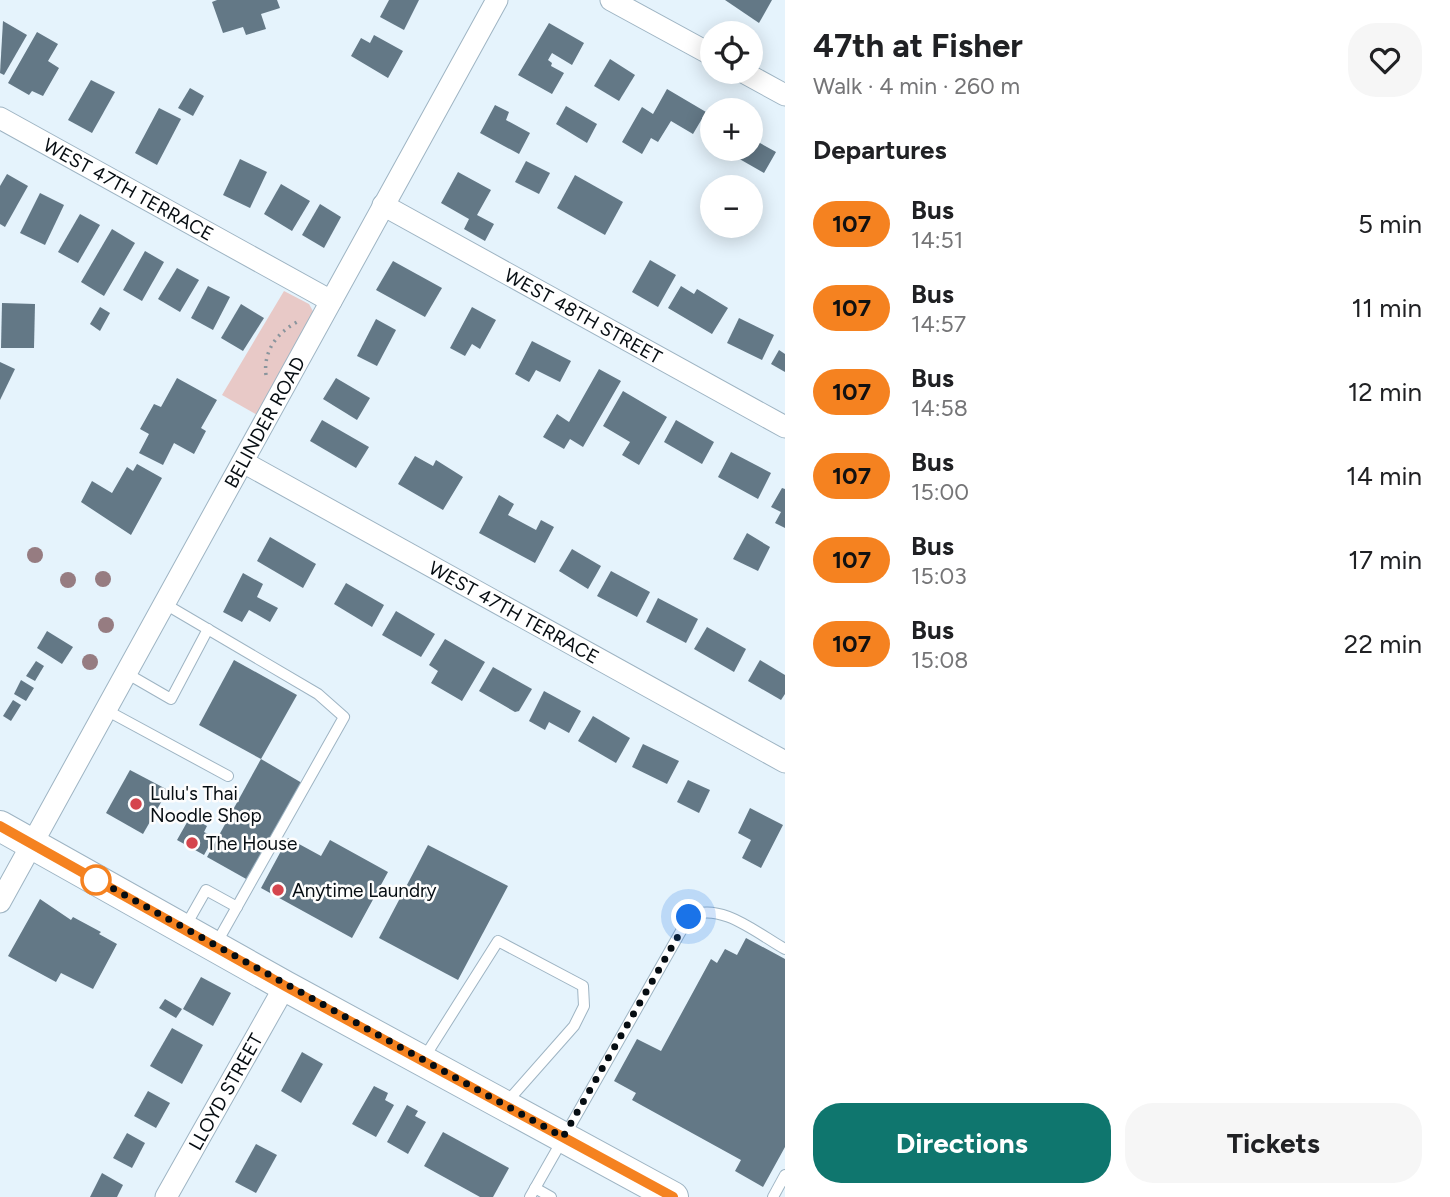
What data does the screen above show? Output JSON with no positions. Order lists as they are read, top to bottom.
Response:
{
  "streets": {
    "street": [
      "WEST 47TH TERRACE",
      "WEST 48TH STREET",
      "BELINDER ROAD",
      "LLOYD STREET"
    ]
  },
  "crossings": [
    ["WEST 47TH TERRACE", "BELINDER ROAD"],
    ["WEST 48TH STREET", "BELINDER ROAD"]
  ],
  "places": ["Lulu's Thai Noodle Shop", "The House", "Anytime Laundry"],
  "lines": ["bus line 107"],
  "page": {
    "heading": [
      ["47th at Fisher", "Walk · 4 min · 260 m"],
      "Departures"
    ],
    "map_buttons": ["+", "−"],
    "list": [
      {
        "mark": "107",
        "name": "Bus",
        "note": "14:51",
        "value": "5 min"
      },
      {
        "mark": "107",
        "name": "Bus",
        "note": "14:57",
        "value": "11 min"
      },
      {
        "mark": "107",
        "name": "Bus",
        "note": "14:58",
        "value": "12 min"
      },
      {
        "mark": "107",
        "name": "Bus",
        "note": "15:00",
        "value": "14 min"
      },
      {
        "mark": "107",
        "name": "Bus",
        "note": "15:03",
        "value": "17 min"
      },
      {
        "mark": "107",
        "name": "Bus",
        "note": "15:08",
        "value": "22 min"
      }
    ],
    "buttons": ["Directions", "Tickets"]
  }
}
